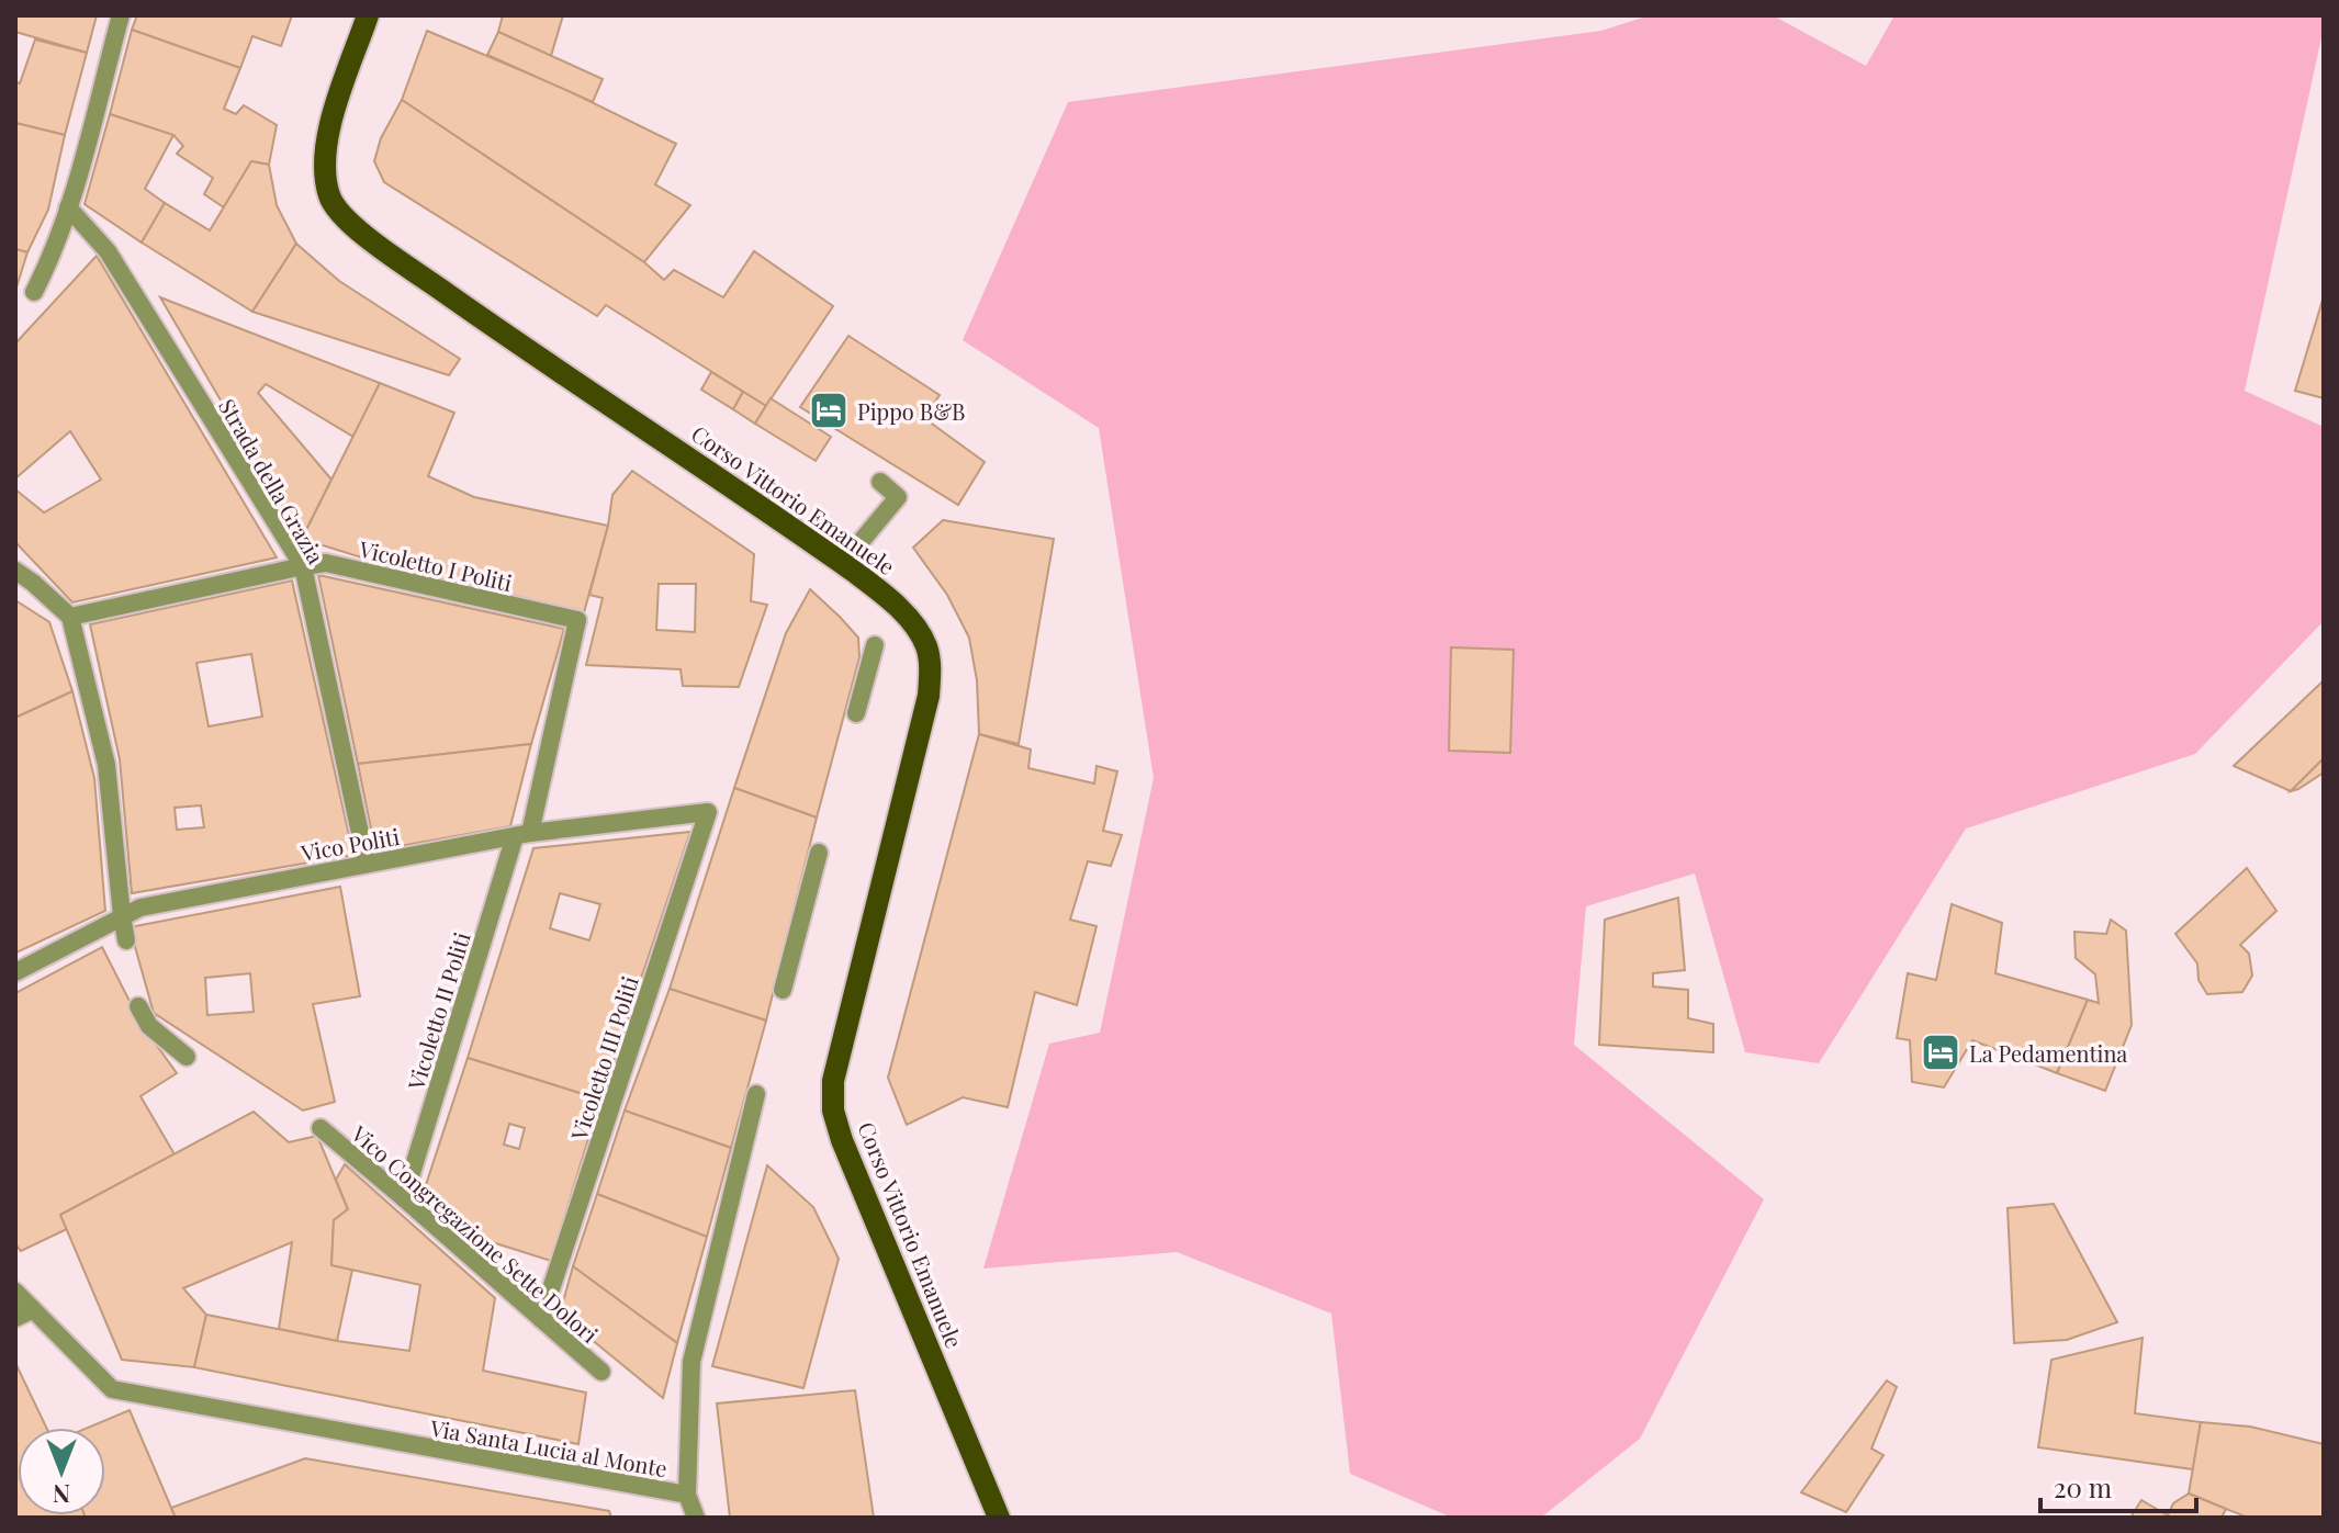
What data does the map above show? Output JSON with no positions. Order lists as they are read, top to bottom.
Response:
{
  "streets": {
    "main road": ["Corso Vittorio Emanuele"],
    "street": [
      "Strada della Grazia",
      "Vicoletto I Politi",
      "Vico Politi",
      "Vicoletto II Politi",
      "Vicoletto III Politi",
      "Vico Congregazione Sette Dolori",
      "Via Santa Lucia al Monte"
    ]
  },
  "crossings": [
    ["Strada della Grazia", "Vicoletto I Politi"],
    ["Strada della Grazia", "Vico Politi"],
    ["Vicoletto I Politi", "Vico Politi"],
    ["Vicoletto I Politi", "Vicoletto II Politi"],
    ["Vico Politi", "Vicoletto II Politi"],
    ["Vico Politi", "Vicoletto III Politi"],
    ["Vicoletto II Politi", "Vico Congregazione Sette Dolori"],
    ["Vicoletto III Politi", "Vico Congregazione Sette Dolori"]
  ],
  "places": {
    "hotel": ["Pippo B&B", "La Pedamentina"]
  },
  "scale_bar": "20 m",
  "north": "bottom"
}
